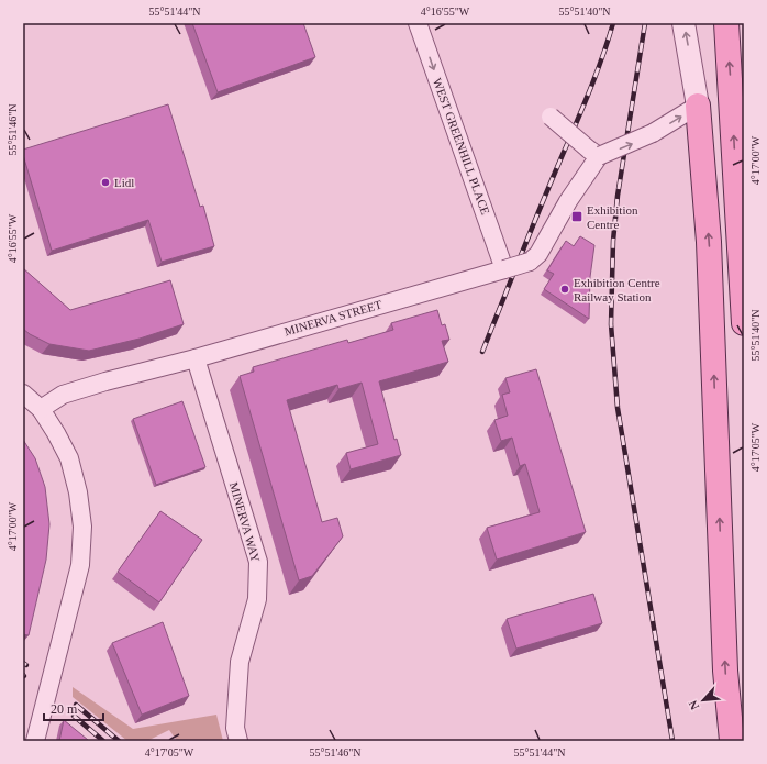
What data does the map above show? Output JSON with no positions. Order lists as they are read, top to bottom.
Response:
{
  "streets": {
    "street": ["WEST GREENHILL PLACE", "MINERVA STREET", "MINERVA WAY"]
  },
  "crossings": [
    ["WEST GREENHILL PLACE", "MINERVA STREET"],
    ["MINERVA STREET", "MINERVA WAY"]
  ],
  "one_way": ["WEST GREENHILL PLACE"],
  "places": {
    "other": ["Lidl", "Exhibition Centre Railway Station"],
    "transit": ["Exhibition Centre"]
  },
  "scale_bar": "20 m",
  "north": "bottom left",
  "coordinates": [
    "55°51'44\"N",
    "4°16'55\"W",
    "55°51'40\"N",
    "55°51'46\"N",
    "4°17'00\"W",
    "4°17'05\"W"
  ]
}
